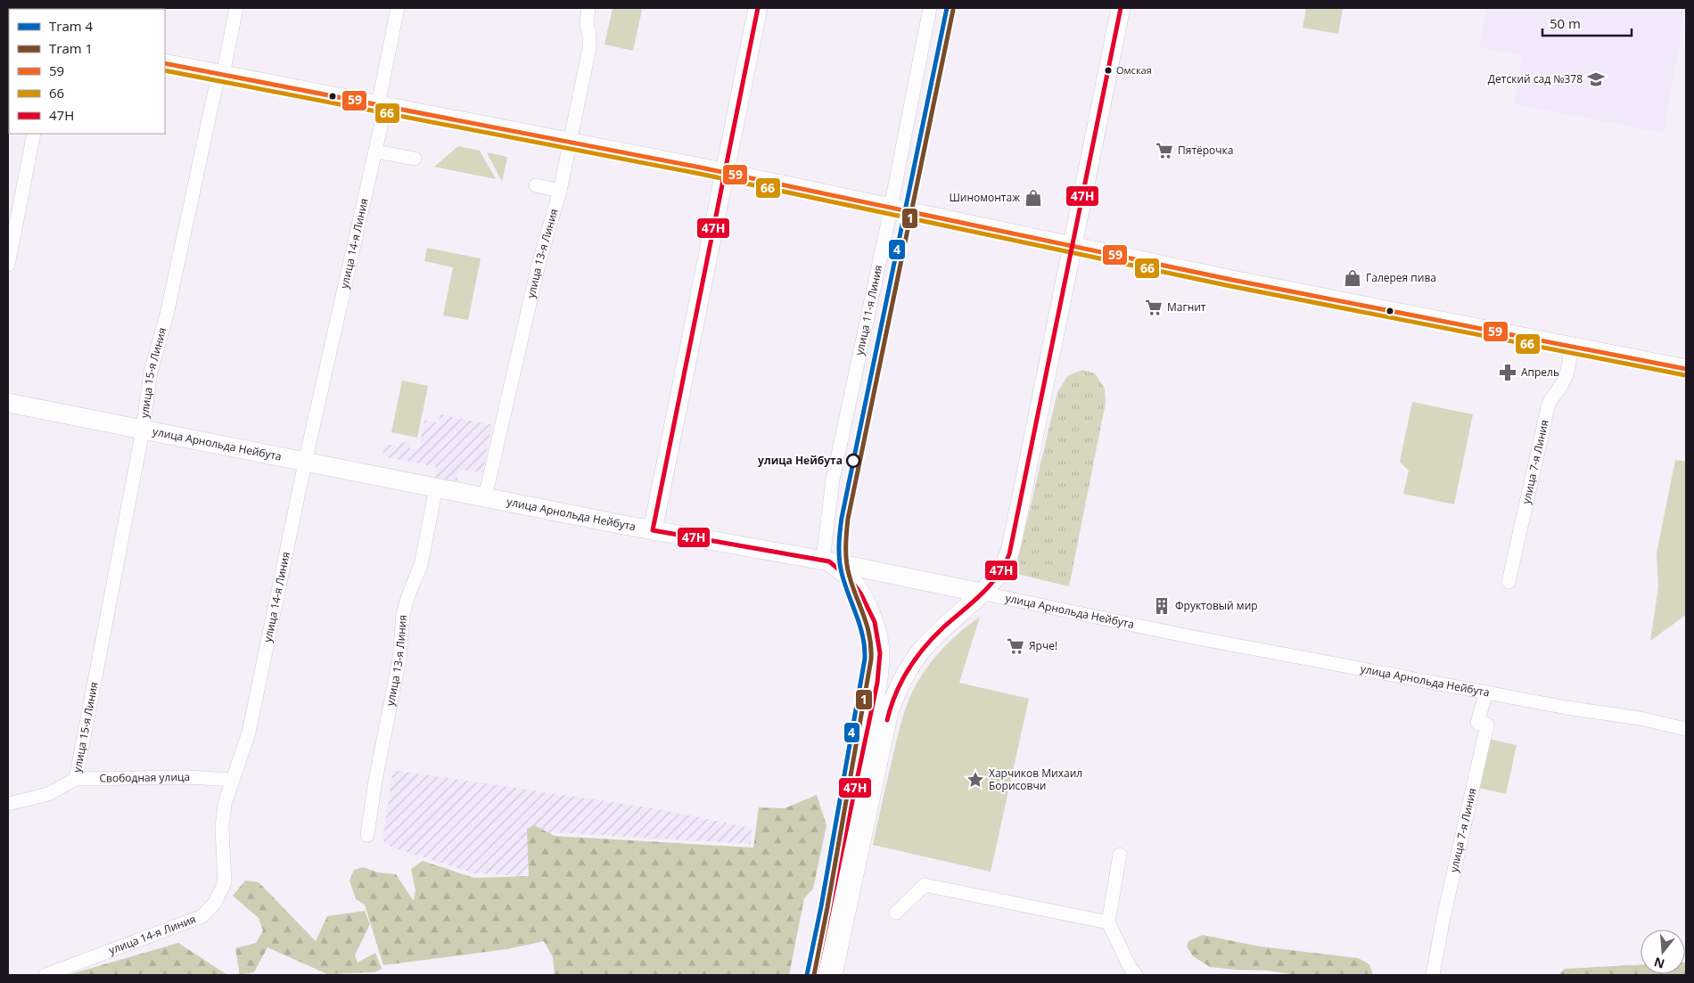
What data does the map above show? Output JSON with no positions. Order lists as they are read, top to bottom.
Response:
{
  "streets": {
    "main road": ["улица Арнольда Нейбута"],
    "street": [
      "улица 14-я Линия",
      "улица 13-я Линия",
      "улица 11-я Линия",
      "улица 15-я Линия",
      "улица 7-я Линия",
      "Свободная улица"
    ]
  },
  "crossings": [
    ["улица 14-я Линия", "улица Арнольда Нейбута"],
    ["улица 14-я Линия", "Свободная улица"],
    ["улица 13-я Линия", "улица Арнольда Нейбута"],
    ["улица 11-я Линия", "улица Арнольда Нейбута"],
    ["улица 15-я Линия", "улица Арнольда Нейбута"],
    ["улица 15-я Линия", "Свободная улица"],
    ["улица Арнольда Нейбута", "улица 7-я Линия"]
  ],
  "places": {
    "other": ["Омская", "улица Нейбута"],
    "school or university": ["Детский сад №378"],
    "supermarket": ["Пятёрочка", "Магнит", "Ярче!"],
    "shop": ["Шиномонтаж", "Галерея пива"],
    "pharmacy": ["Апрель"],
    "building": ["Фруктовый мир"],
    "place": ["Харчиков Михаил Борисовчи"]
  },
  "lines": [
    "tram line 4",
    "transit line 47Н",
    "tram line 1",
    "transit line 59",
    "transit line 66"
  ],
  "legend": [
    "Tram 4",
    "Tram 1",
    "59",
    "66",
    "47Н"
  ],
  "scale_bar": "50 m",
  "north": "bottom"
}
